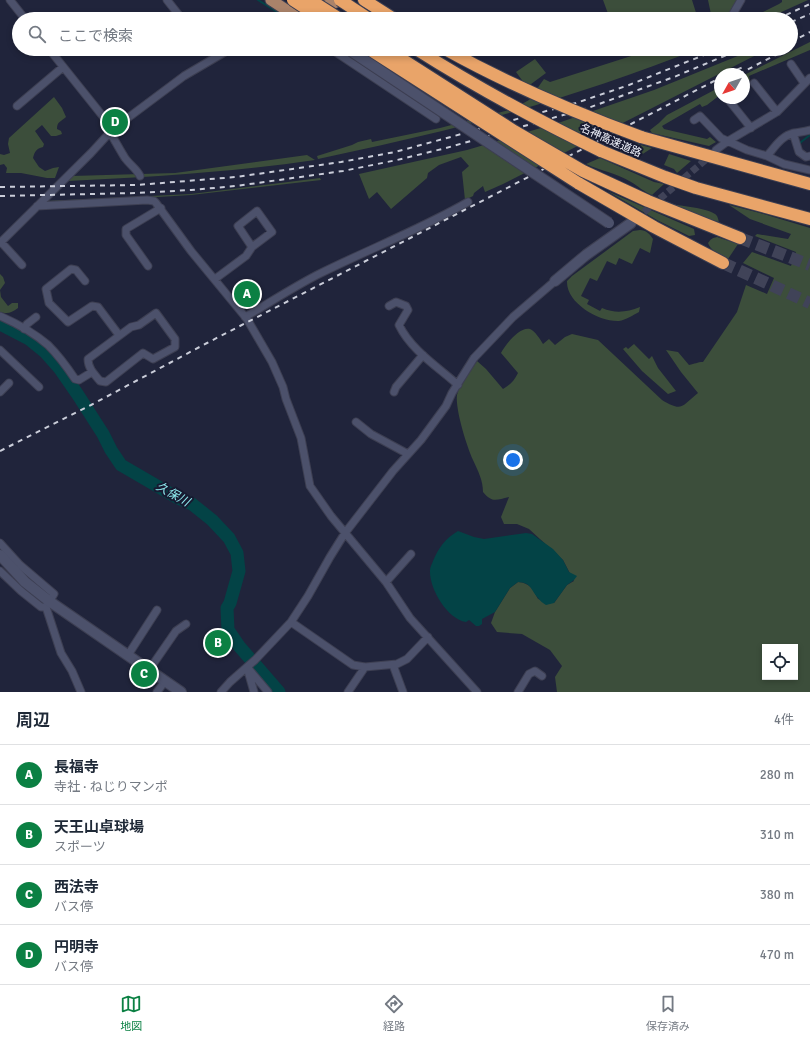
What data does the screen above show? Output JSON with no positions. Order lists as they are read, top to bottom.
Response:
{
  "streets": {
    "highway": ["名神高速道路"]
  },
  "water": ["久保川"],
  "north": "bottom left",
  "page": {
    "search": "ここで検索",
    "pins": [
      "D",
      "A",
      "B",
      "C"
    ],
    "heading": ["周辺", "4件"],
    "list": [
      {
        "mark": "A",
        "name": "長福寺",
        "note": "寺社 · ねじりマンポ",
        "value": "280 m"
      },
      {
        "mark": "B",
        "name": "天王山卓球場",
        "note": "スポーツ",
        "value": "310 m"
      },
      {
        "mark": "C",
        "name": "西法寺",
        "note": "バス停",
        "value": "380 m"
      },
      {
        "mark": "D",
        "name": "円明寺",
        "note": "バス停",
        "value": "470 m"
      }
    ],
    "nav": ["地図", "経路", "保存済み"]
  }
}
